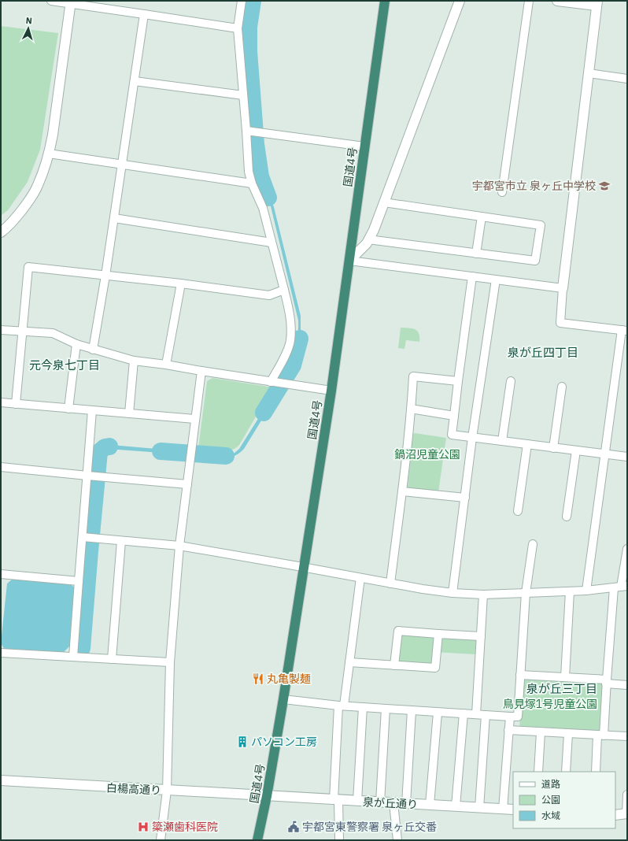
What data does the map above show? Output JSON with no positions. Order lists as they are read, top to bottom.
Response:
{
  "streets": {
    "highway": ["国道4号"],
    "street": ["白楊高通り", "泉が丘通り"]
  },
  "crossings": [
    ["国道4号", "白楊高通り"],
    ["国道4号", "泉が丘通り"],
    ["白楊高通り", "泉が丘通り"]
  ],
  "districts": ["泉が丘四丁目", "元今泉七丁目", "泉が丘三丁目"],
  "parks": ["鍋沼児童公園", "鳥見塚1号児童公園"],
  "places": {
    "school or university": ["宇都宮市立 泉ヶ丘中学校"],
    "restaurant": ["丸亀製麺"],
    "building": ["パソコン工房"],
    "hospital": ["簗瀬歯科医院"],
    "public building": ["宇都宮東警察署 泉ヶ丘交番"]
  },
  "legend": ["道路", "公園", "水域"],
  "north": "top"
}
